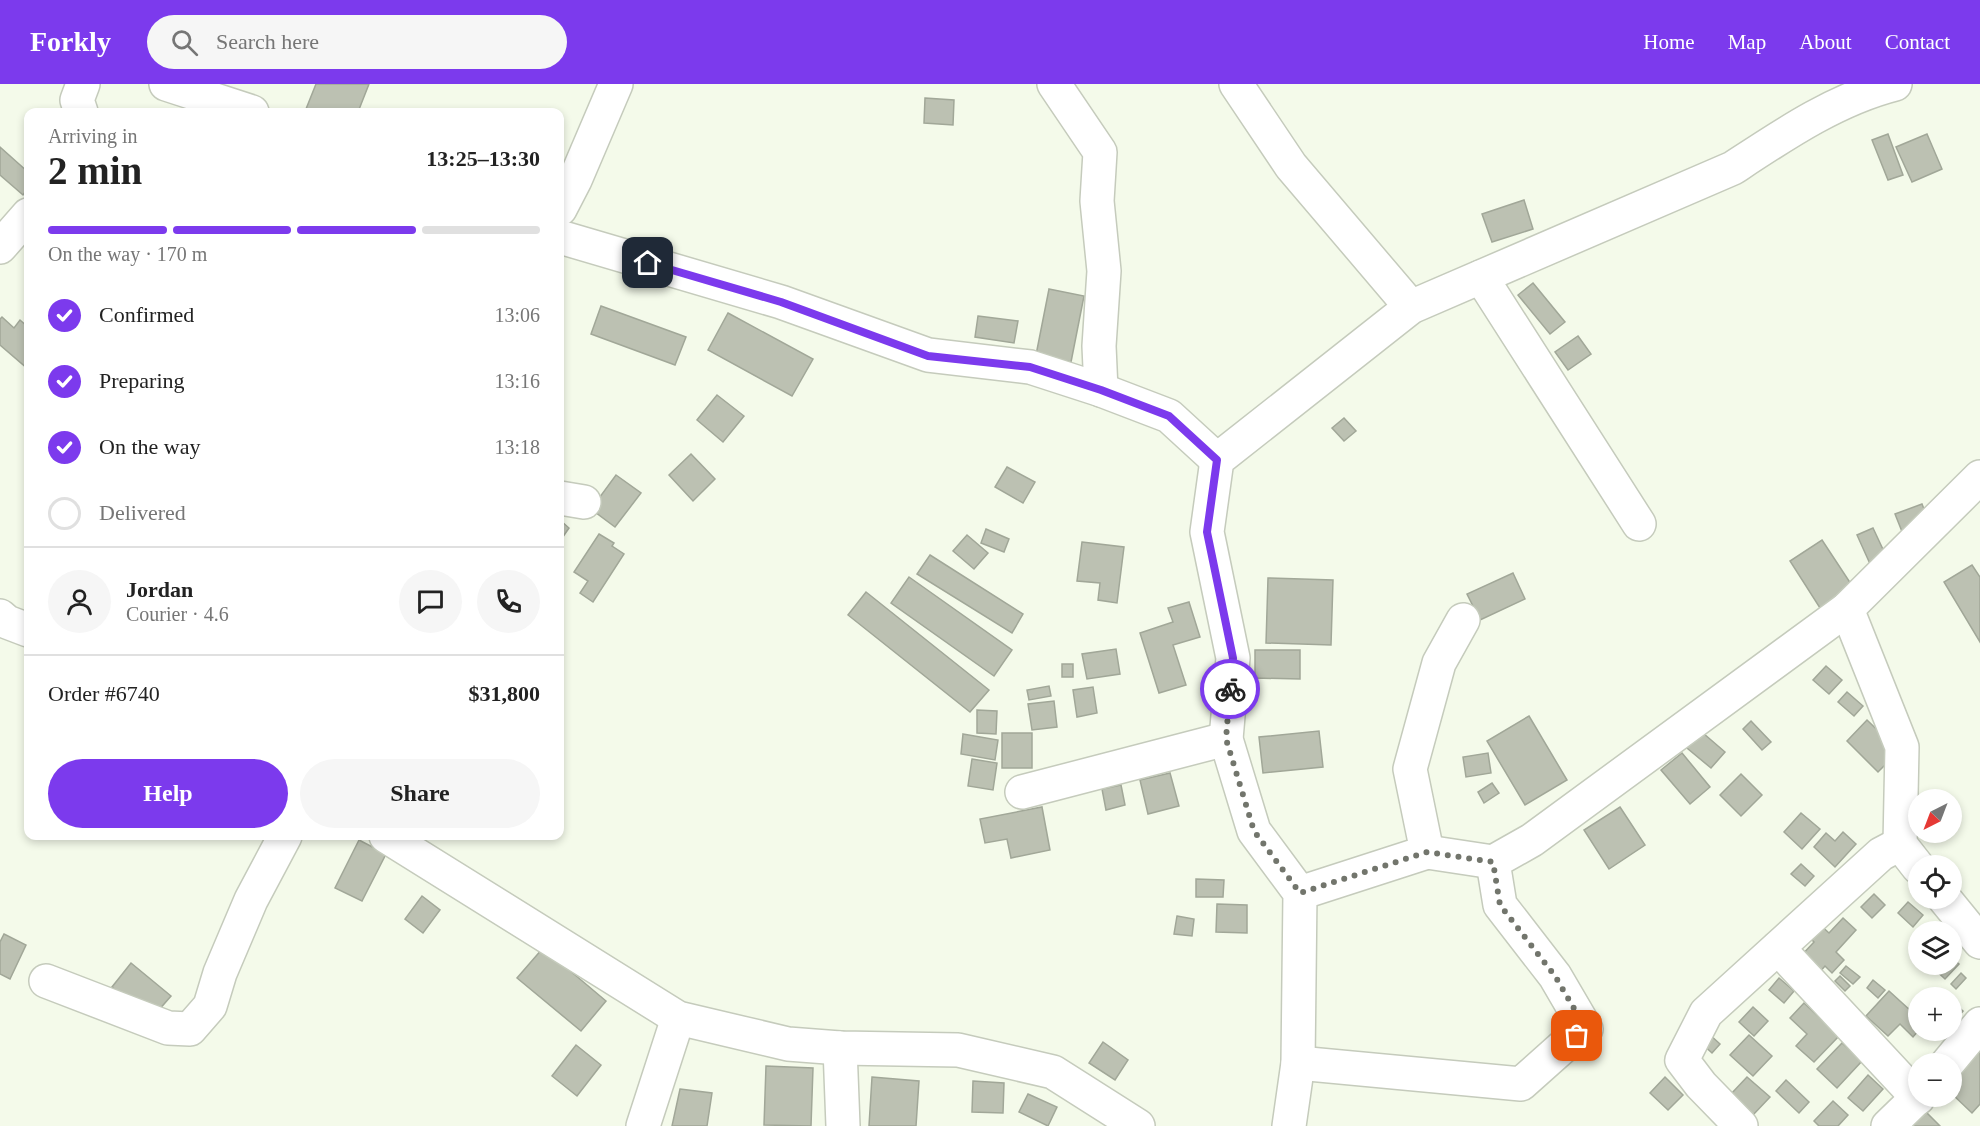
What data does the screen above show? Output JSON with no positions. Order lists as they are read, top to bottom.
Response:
{
  "north": "bottom left",
  "page": {
    "header": "Forkly",
    "search": "Search here",
    "nav": [
      "Home",
      "Map",
      "About",
      "Contact"
    ],
    "heading": ["2 min", "Arriving in", "13:25–13:30"],
    "panel": [
      "Jordan",
      "Courier · 4.6",
      "Order #6740",
      "$31,800"
    ],
    "bar": "On the way · 170 m",
    "list": [
      ["Confirmed", "13:06"],
      ["Preparing", "13:16"],
      ["On the way", "13:18"],
      "Delivered"
    ],
    "buttons": ["Help", "Share"],
    "map_buttons": ["+", "−"]
  }
}
